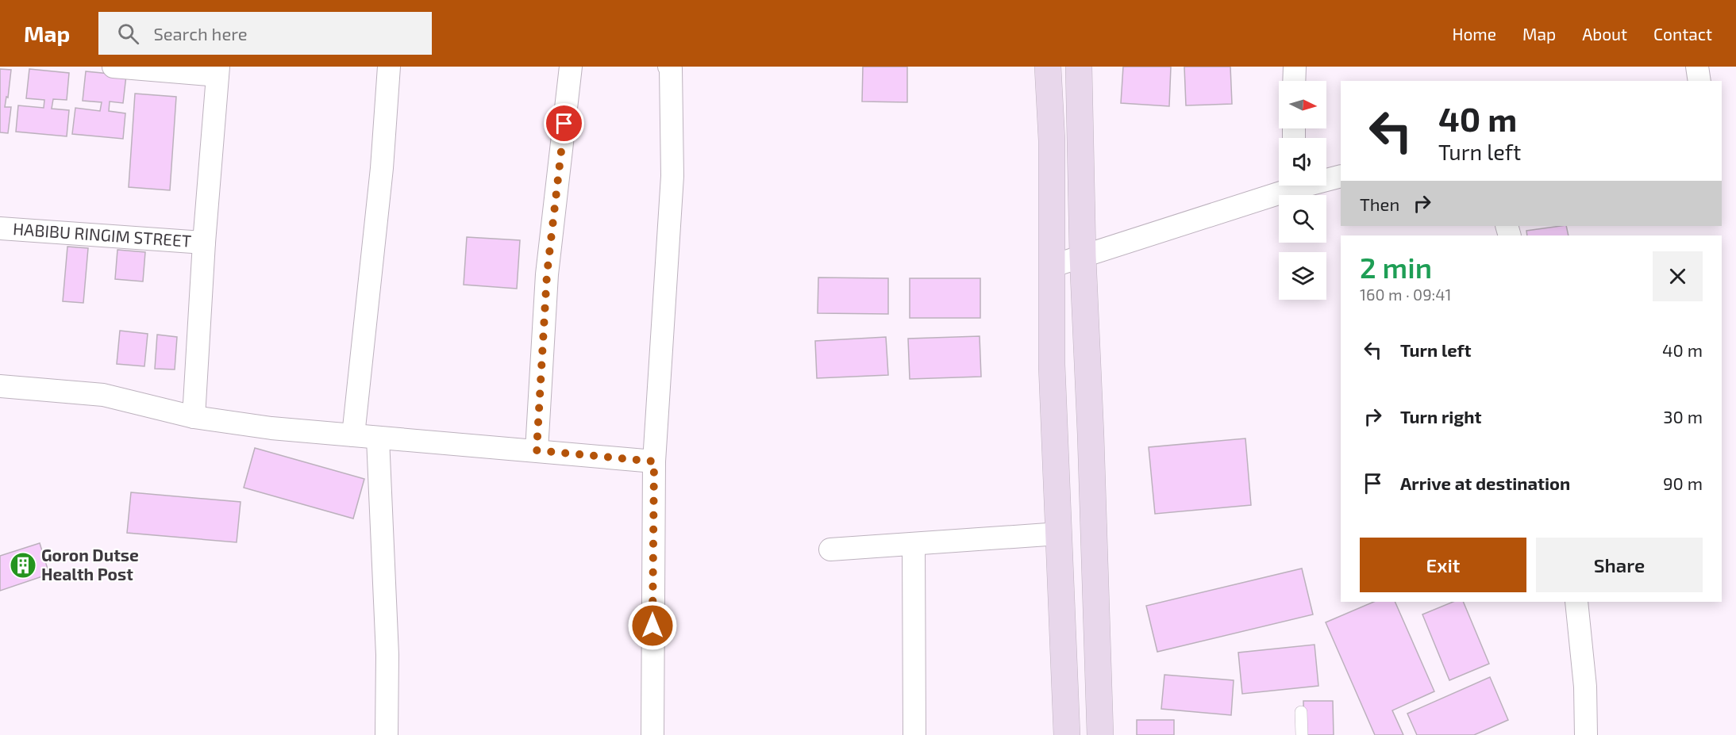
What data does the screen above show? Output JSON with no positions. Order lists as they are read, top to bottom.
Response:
{
  "streets": {
    "street": ["HABIBU RINGIM STREET"]
  },
  "places": {
    "building": ["Goron Dutse Health Post"]
  },
  "north": "right",
  "page": {
    "header": "Map",
    "search": "Search here",
    "nav": [
      "Home",
      "Map",
      "About",
      "Contact"
    ],
    "turn": ["40 m", "Turn left"],
    "then": "Then",
    "heading": ["2 min", "160 m · 09:41"],
    "list": [
      {
        "name": "Turn left",
        "value": "40 m"
      },
      {
        "name": "Turn right",
        "value": "30 m"
      },
      {
        "name": "Arrive at destination",
        "value": "90 m"
      }
    ],
    "buttons": ["Exit", "Share"]
  }
}
